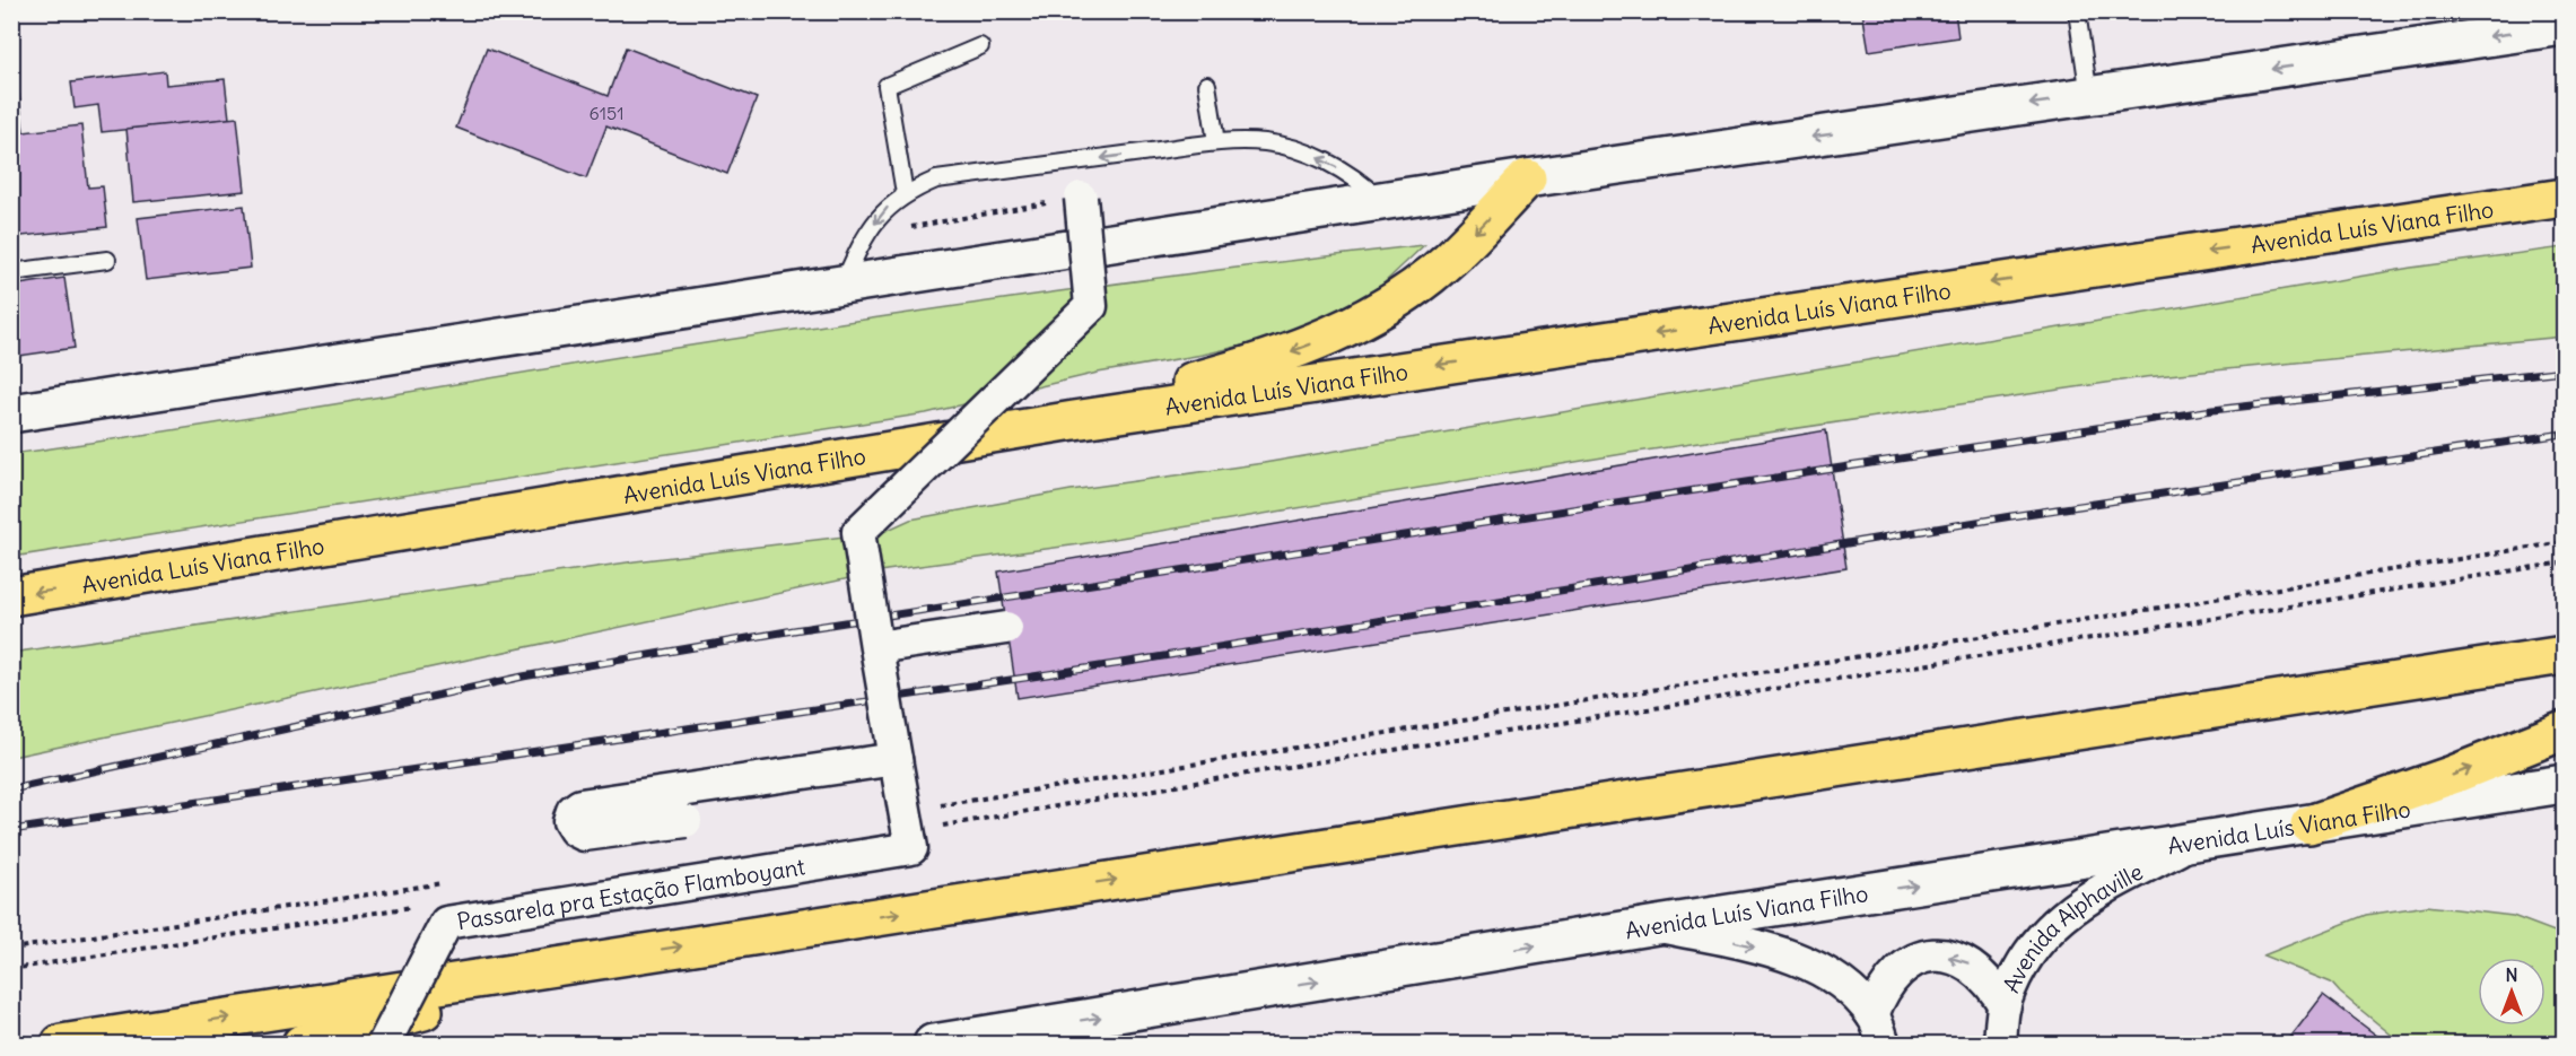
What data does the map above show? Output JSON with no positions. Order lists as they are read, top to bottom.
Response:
{
  "streets": {
    "highway": ["Avenida Luís Viana Filho"],
    "street": ["Passarela pra Estação Flamboyant", "Avenida Alphaville"]
  },
  "crossings": [
    ["Avenida Luís Viana Filho", "Avenida Alphaville"]
  ],
  "house_numbers": ["6151"],
  "north": "top"
}
